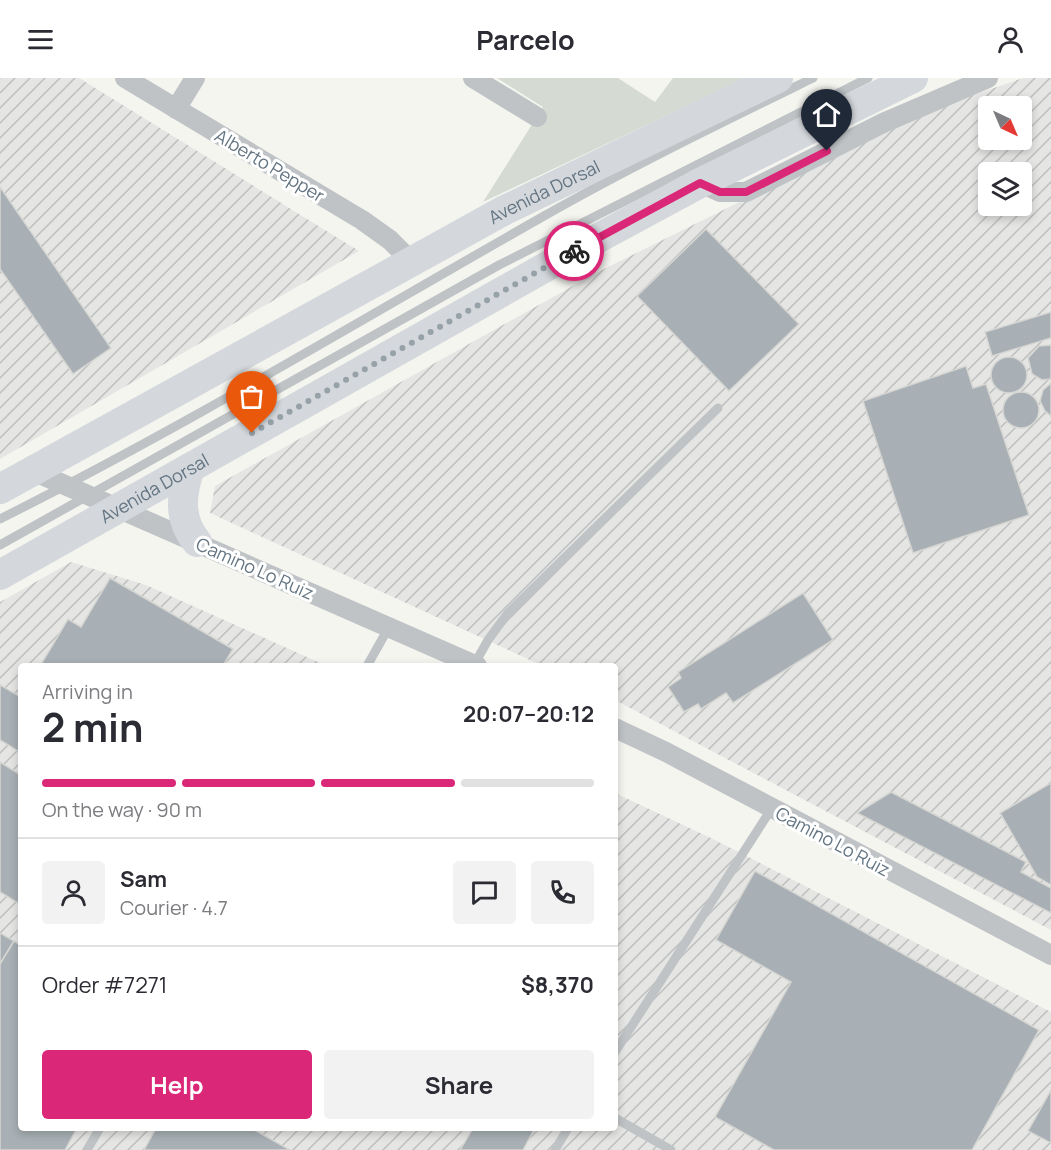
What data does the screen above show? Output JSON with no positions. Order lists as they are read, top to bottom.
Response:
{
  "streets": {
    "main road": ["Avenida Dorsal"],
    "street": ["Alberto Pepper", "Camino Lo Ruiz"]
  },
  "crossings": [
    ["Alberto Pepper", "Avenida Dorsal"],
    ["Avenida Dorsal", "Camino Lo Ruiz"]
  ],
  "north": "bottom right",
  "page": {
    "header": "Parcelo",
    "heading": ["2 min", "Arriving in", "20:07–20:12"],
    "panel": [
      "Sam",
      "Courier · 4.7",
      "Order #7271",
      "$8,370"
    ],
    "bar": "On the way · 90 m",
    "buttons": ["Help", "Share"]
  }
}
